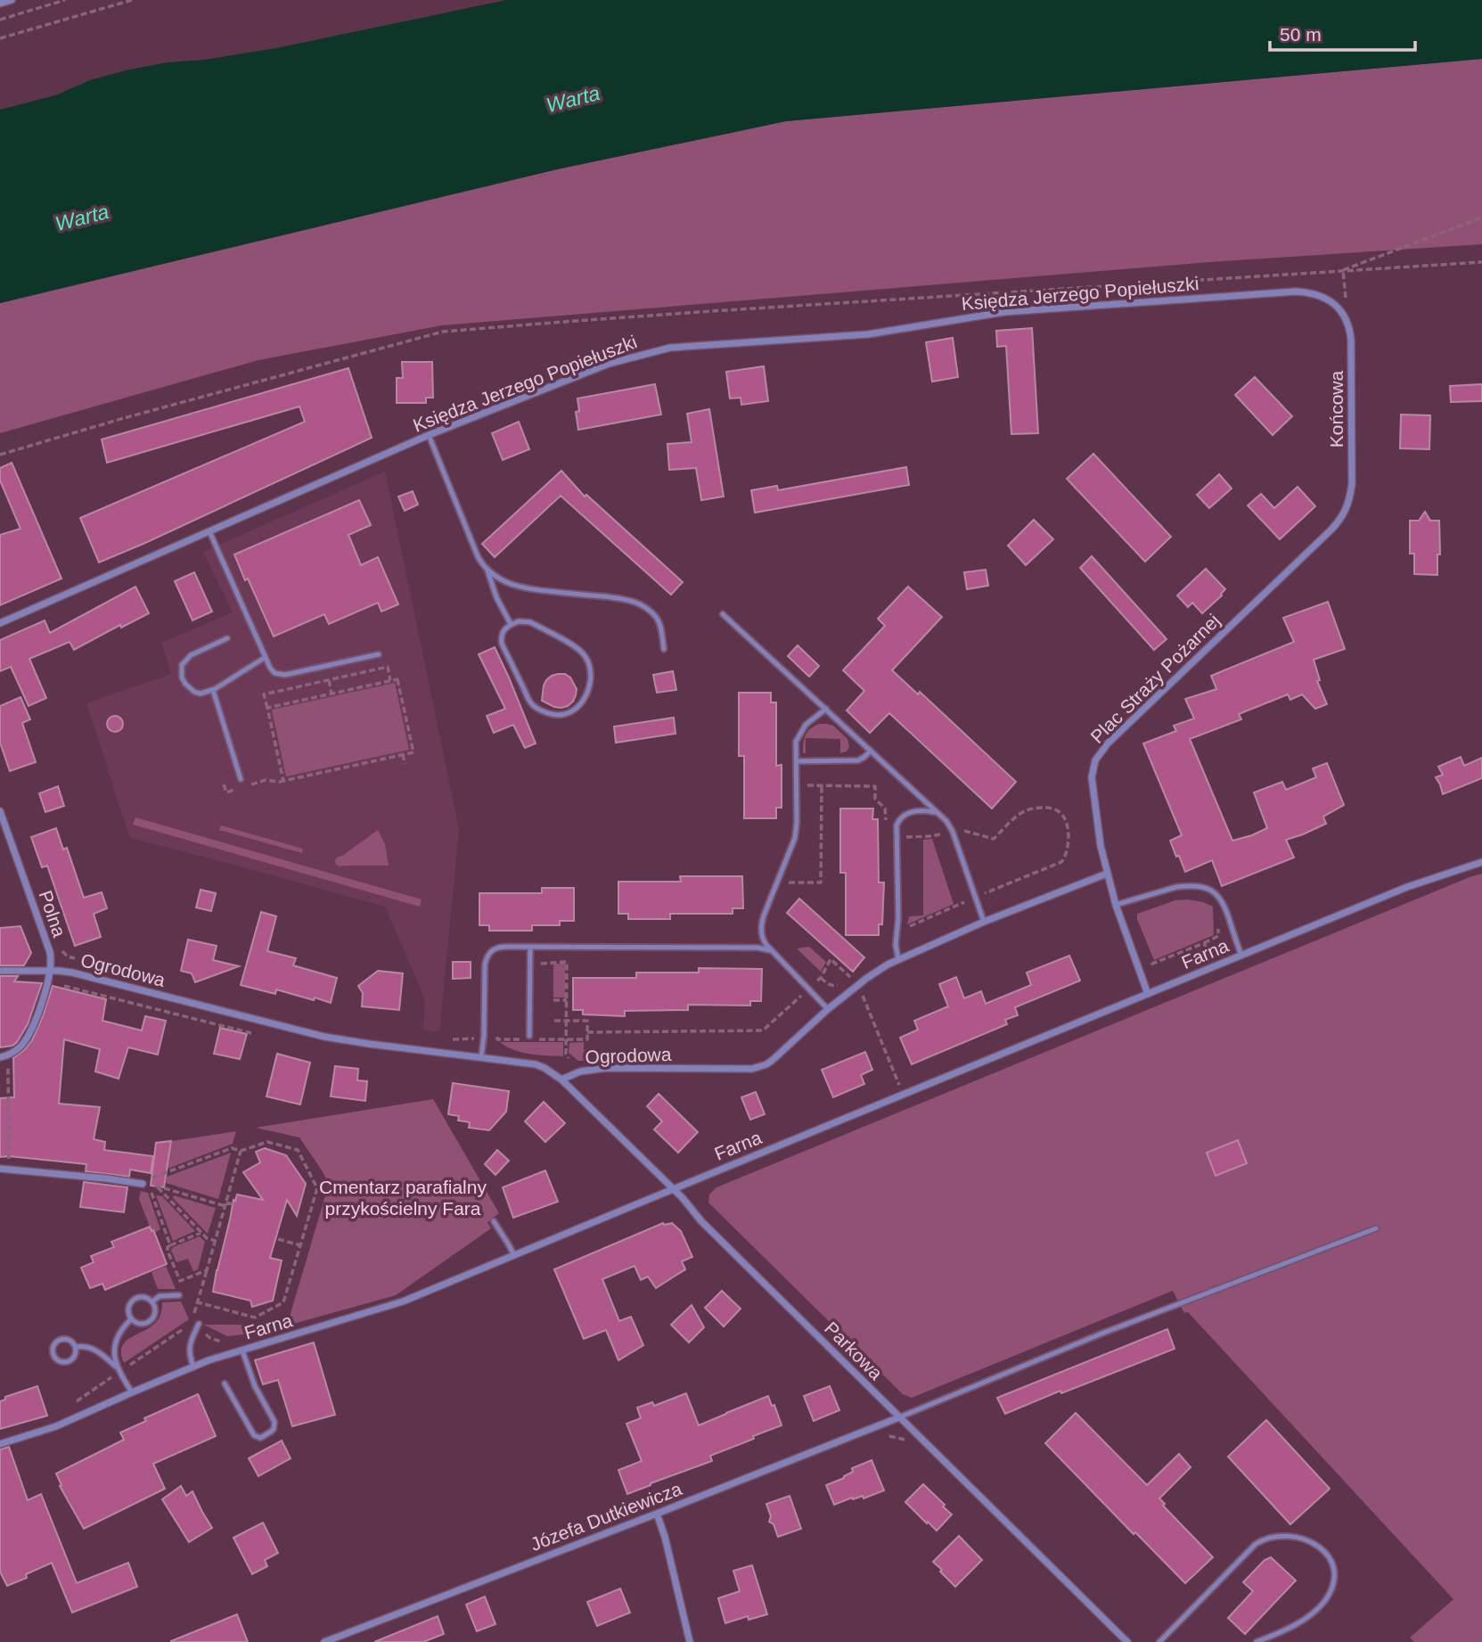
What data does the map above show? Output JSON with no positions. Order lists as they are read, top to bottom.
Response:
{
  "streets": {
    "street": [
      "Księdza Jerzego Popiełuszki",
      "Końcowa",
      "Plac Straży Pożarnej",
      "Polna",
      "Farna",
      "Ogrodowa",
      "Parkowa",
      "Józefa Dutkiewicza"
    ]
  },
  "crossings": [
    ["Księdza Jerzego Popiełuszki", "Końcowa"],
    ["Końcowa", "Plac Straży Pożarnej"],
    ["Plac Straży Pożarnej", "Farna"],
    ["Plac Straży Pożarnej", "Ogrodowa"],
    ["Polna", "Ogrodowa"],
    ["Farna", "Parkowa"],
    ["Ogrodowa", "Parkowa"],
    ["Parkowa", "Józefa Dutkiewicza"]
  ],
  "water": ["Warta"],
  "parks": ["Cmentarz parafialny przykościelny Fara"],
  "scale_bar": "50 m"
}
